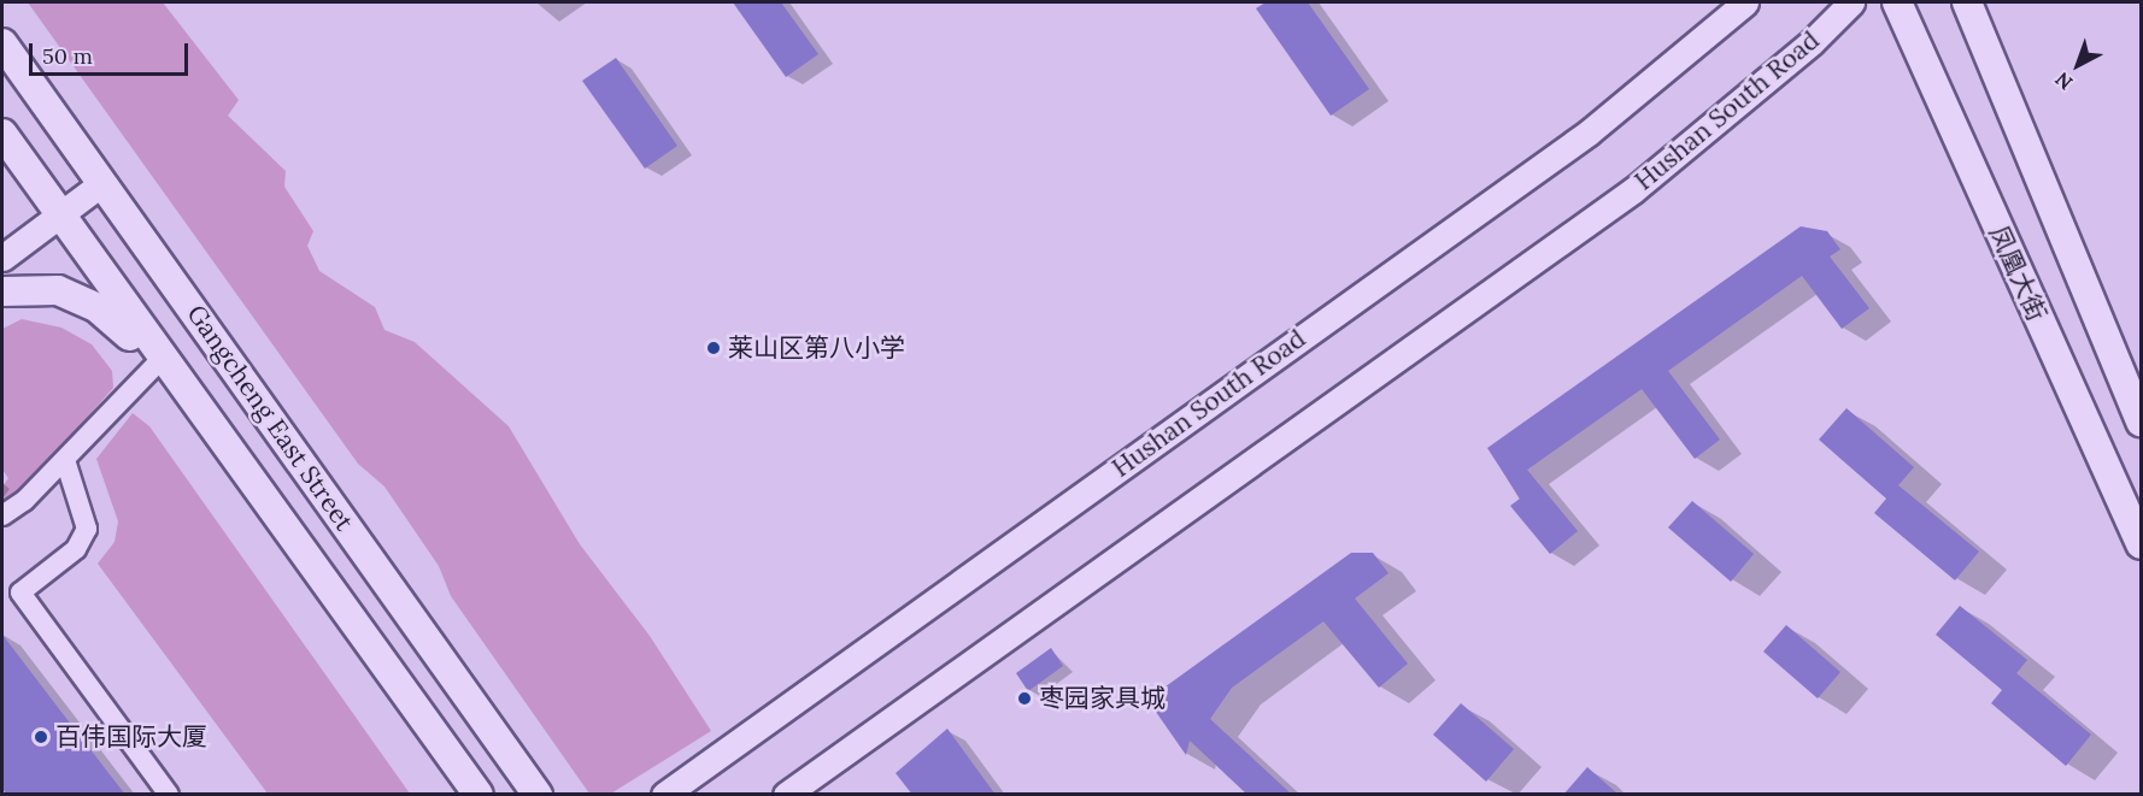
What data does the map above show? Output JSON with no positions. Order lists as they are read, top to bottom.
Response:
{
  "streets": {
    "main road": ["凤凰大街", "Gangcheng East Street"],
    "street": ["Hushan South Road"]
  },
  "places": ["莱山区第八小学", "枣园家具城", "百伟国际大厦"],
  "scale_bar": "50 m",
  "north": "bottom left"
}
